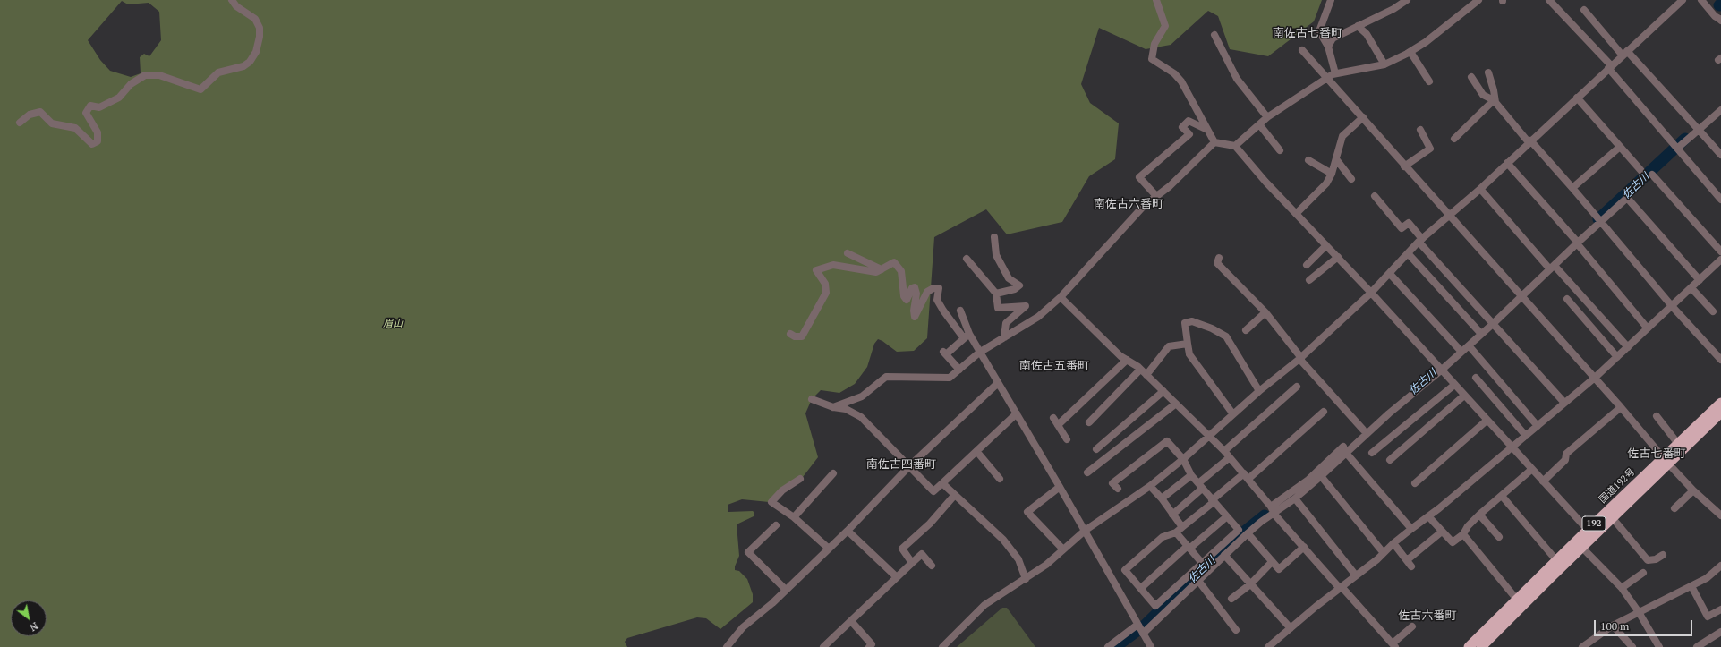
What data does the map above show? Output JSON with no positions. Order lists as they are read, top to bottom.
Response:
{
  "streets": {
    "highway": ["国道192号", "192"]
  },
  "districts": [
    "南佐古七番町",
    "南佐古六番町",
    "南佐古五番町",
    "佐古七番町",
    "南佐古四番町",
    "佐古六番町"
  ],
  "water": ["佐古川"],
  "parks": ["眉山"],
  "scale_bar": "100 m",
  "north": "bottom right"
}
